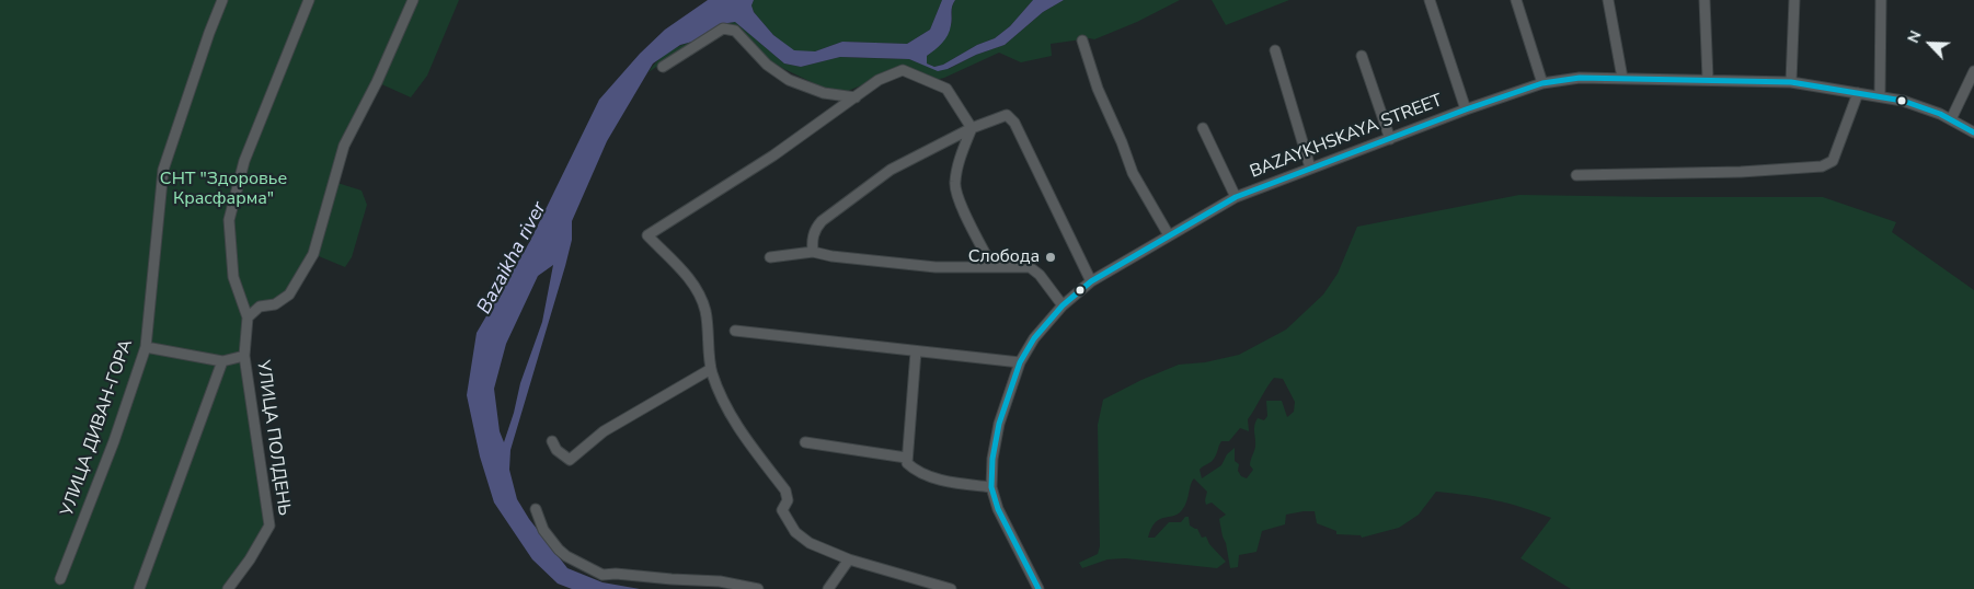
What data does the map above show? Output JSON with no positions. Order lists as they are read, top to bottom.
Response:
{
  "streets": {
    "street": ["BAZAYKHSKAYA STREET", "УЛИЦА ДИВАН-ГОРА", "УЛИЦА ПОЛДЕНЬ"]
  },
  "water": ["Bazaikha river"],
  "parks": ["СНТ \"Здоровье Красфарма\""],
  "places": ["Слобода"],
  "north": "top left"
}
